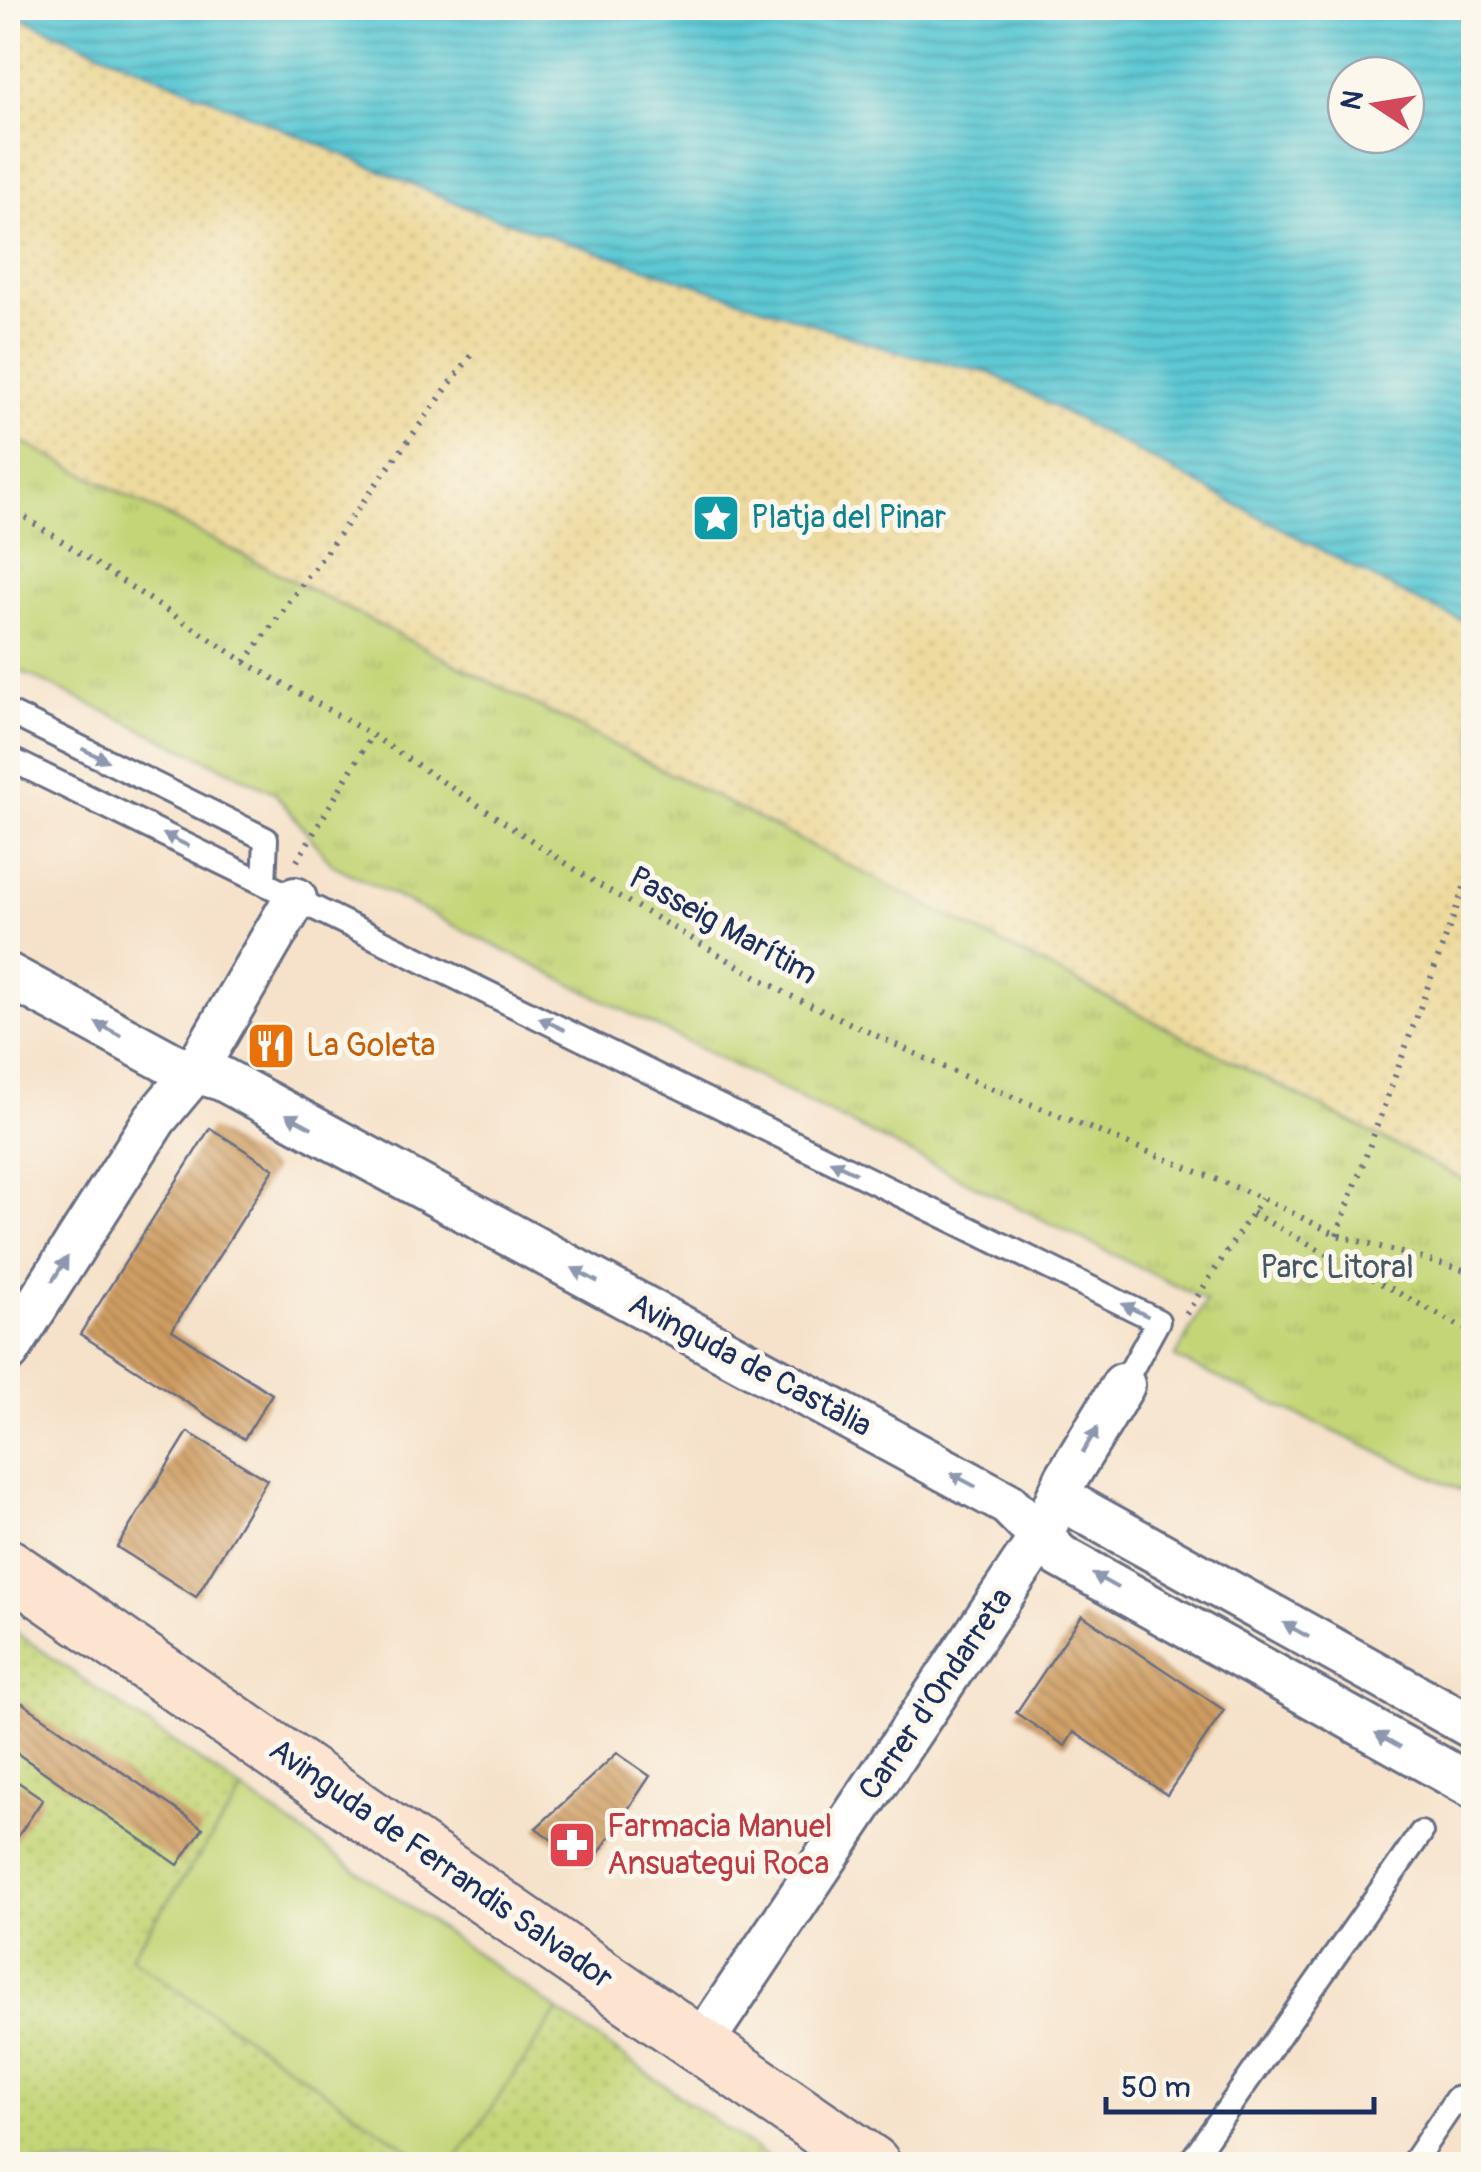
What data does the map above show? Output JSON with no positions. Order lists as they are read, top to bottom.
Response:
{
  "streets": {
    "street": ["Avinguda de Castàlia", "Carrer d'Ondarreta", "Avinguda de Ferrandis Salvador"],
    "path": ["Passeig Marítim"]
  },
  "crossings": [
    ["Avinguda de Castàlia", "Carrer d'Ondarreta"],
    ["Carrer d'Ondarreta", "Avinguda de Ferrandis Salvador"]
  ],
  "one_way": ["Avinguda de Castàlia"],
  "parks": ["Parc Litoral"],
  "places": {
    "place": ["Platja del Pinar"],
    "restaurant": ["La Goleta"],
    "pharmacy": ["Farmacia Manuel Ansuategui Roca"]
  },
  "scale_bar": "50 m",
  "north": "left"
}
